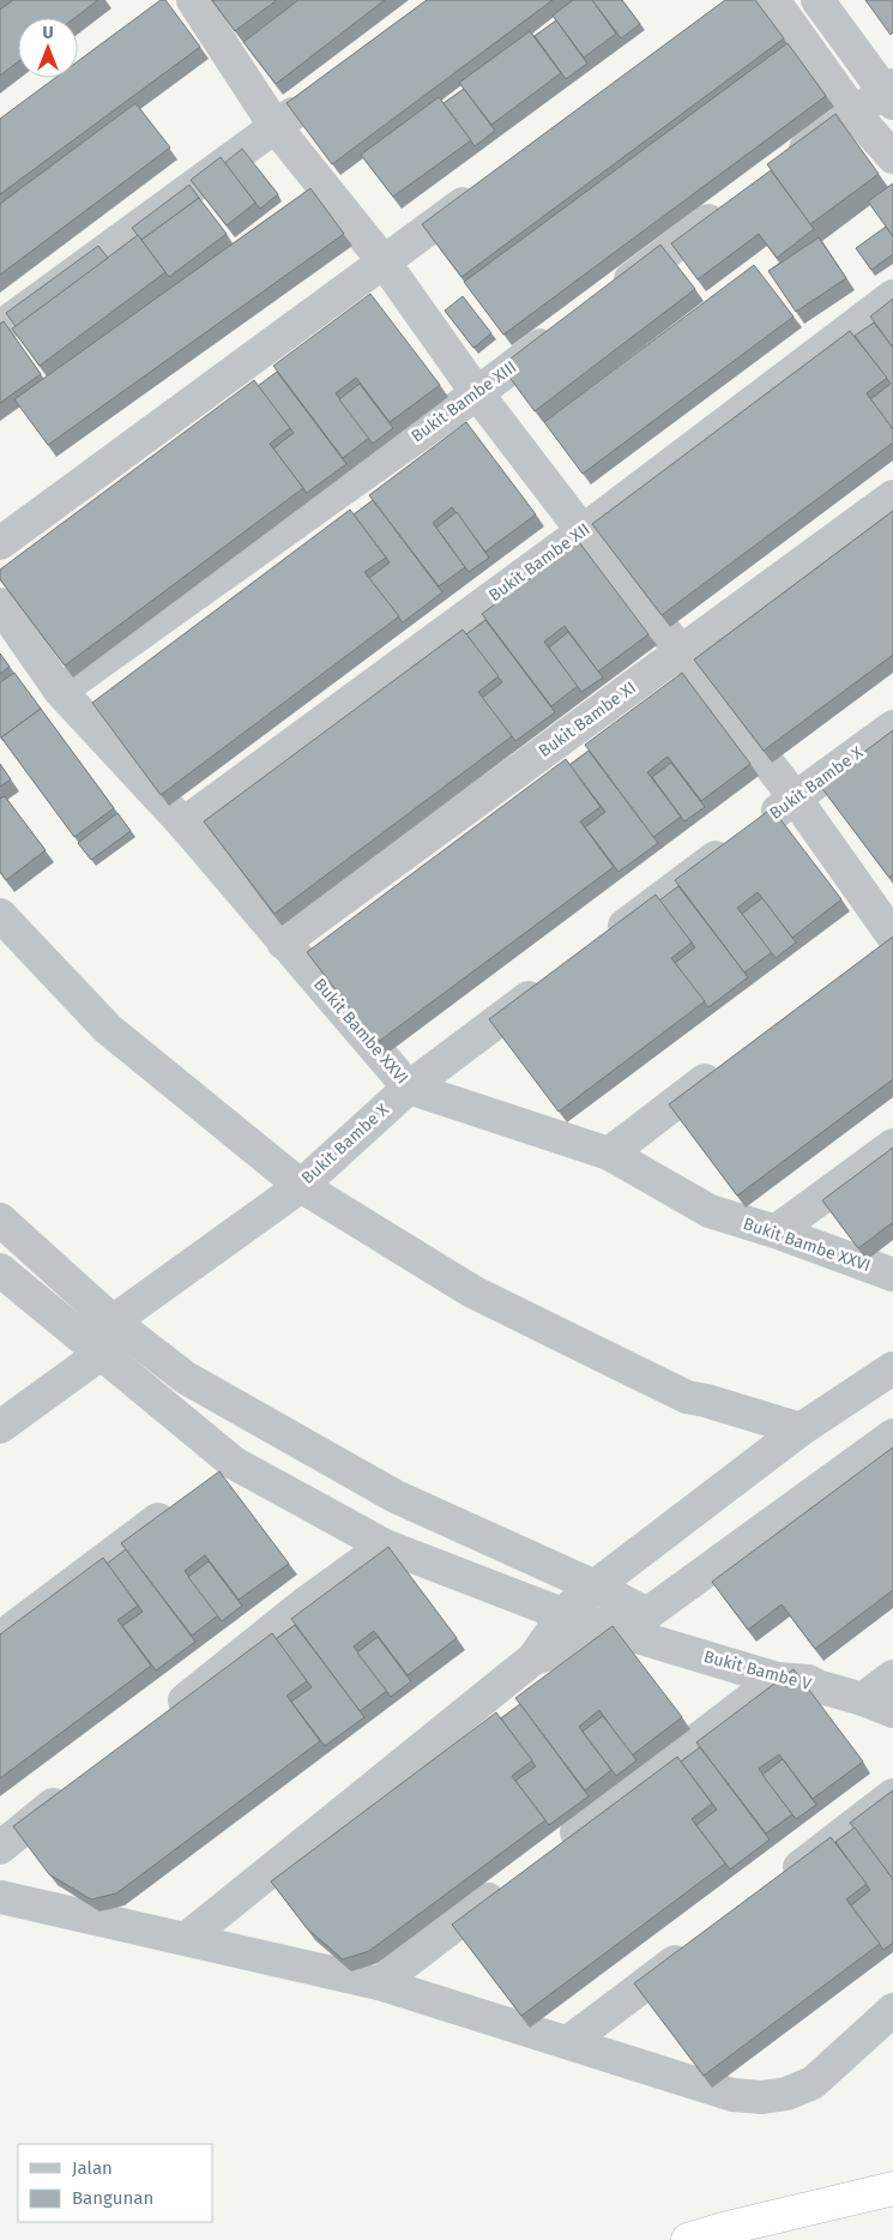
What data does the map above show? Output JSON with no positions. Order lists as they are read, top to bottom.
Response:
{
  "streets": {
    "street": [
      "Bukit Bambe XIII",
      "Bukit Bambe XII",
      "Bukit Bambe XI",
      "Bukit Bambe X",
      "Bukit Bambe XXVI",
      "Bukit Bambe V"
    ]
  },
  "crossings": [
    ["Bukit Bambe XIII", "Bukit Bambe XXVI"],
    ["Bukit Bambe XII", "Bukit Bambe XXVI"],
    ["Bukit Bambe XI", "Bukit Bambe XXVI"],
    ["Bukit Bambe X", "Bukit Bambe XXVI"]
  ],
  "legend": ["Jalan", "Bangunan"],
  "north": "top"
}
